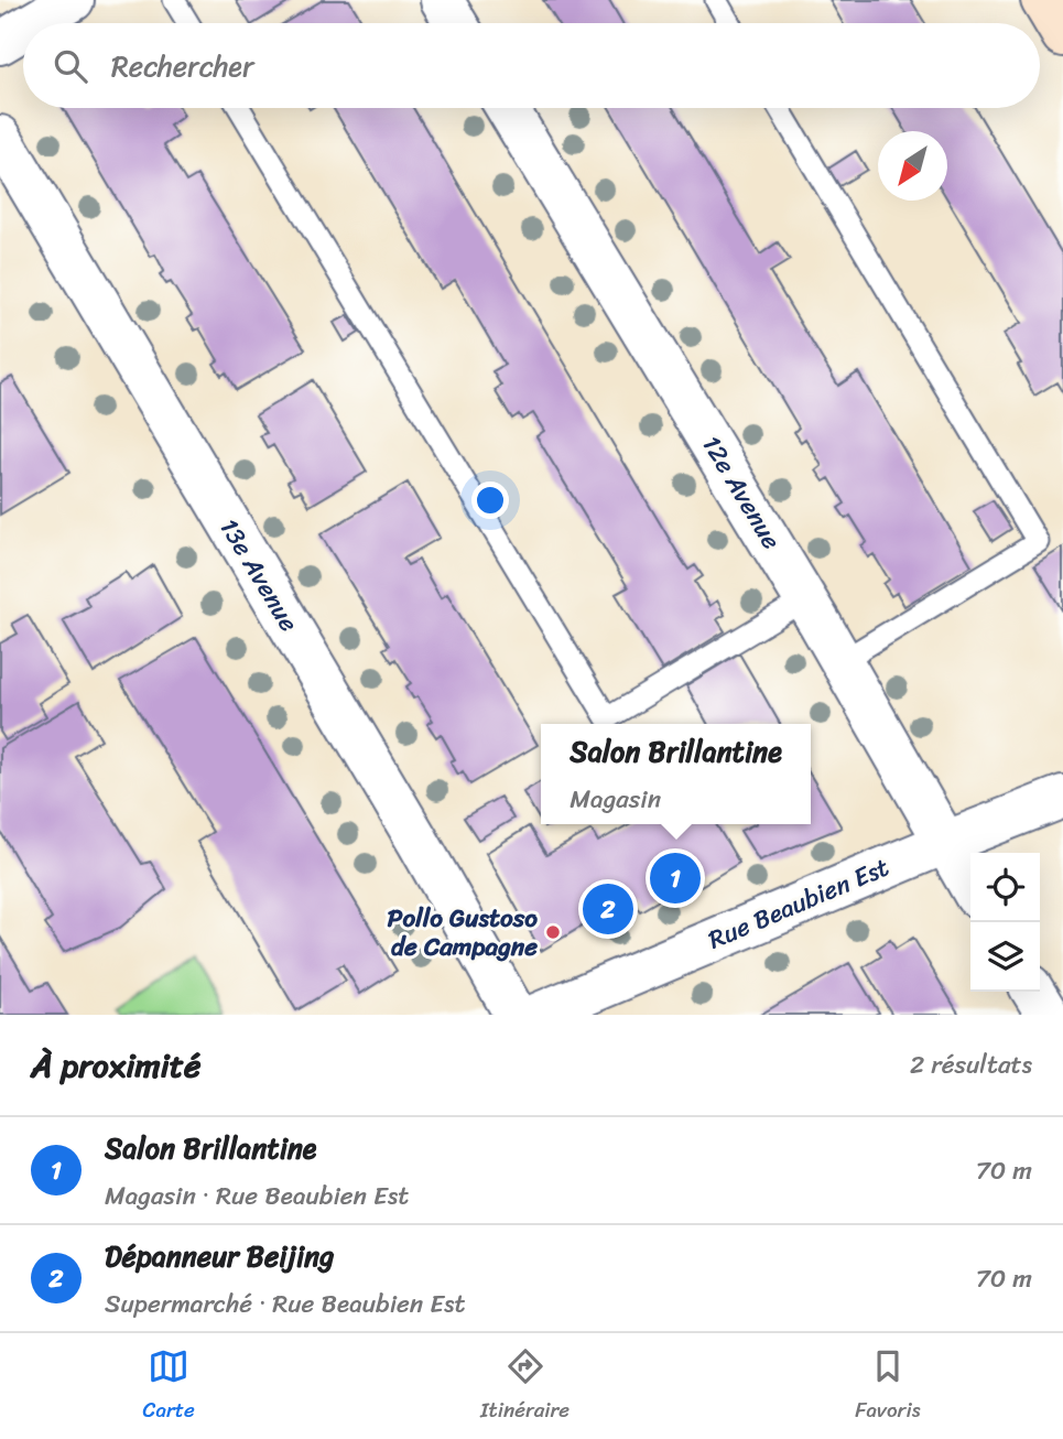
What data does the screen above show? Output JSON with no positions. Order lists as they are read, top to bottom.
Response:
{
  "streets": {
    "street": ["12e Avenue", "13e Avenue", "Rue Beaubien Est"]
  },
  "crossings": [
    ["12e Avenue", "Rue Beaubien Est"]
  ],
  "places": ["Pollo Gustoso de Campagne"],
  "north": "bottom left",
  "page": {
    "search": "Rechercher",
    "popup": ["Salon Brillantine", "Magasin"],
    "pins": ["1", "2"],
    "heading": ["À proximité", "2 résultats"],
    "list": [
      {
        "mark": "1",
        "name": "Salon Brillantine",
        "note": "Magasin · Rue Beaubien Est",
        "value": "70 m"
      },
      {
        "mark": "2",
        "name": "Dépanneur Beijing",
        "note": "Supermarché · Rue Beaubien Est",
        "value": "70 m"
      }
    ],
    "nav": ["Carte", "Itinéraire", "Favoris"]
  }
}
